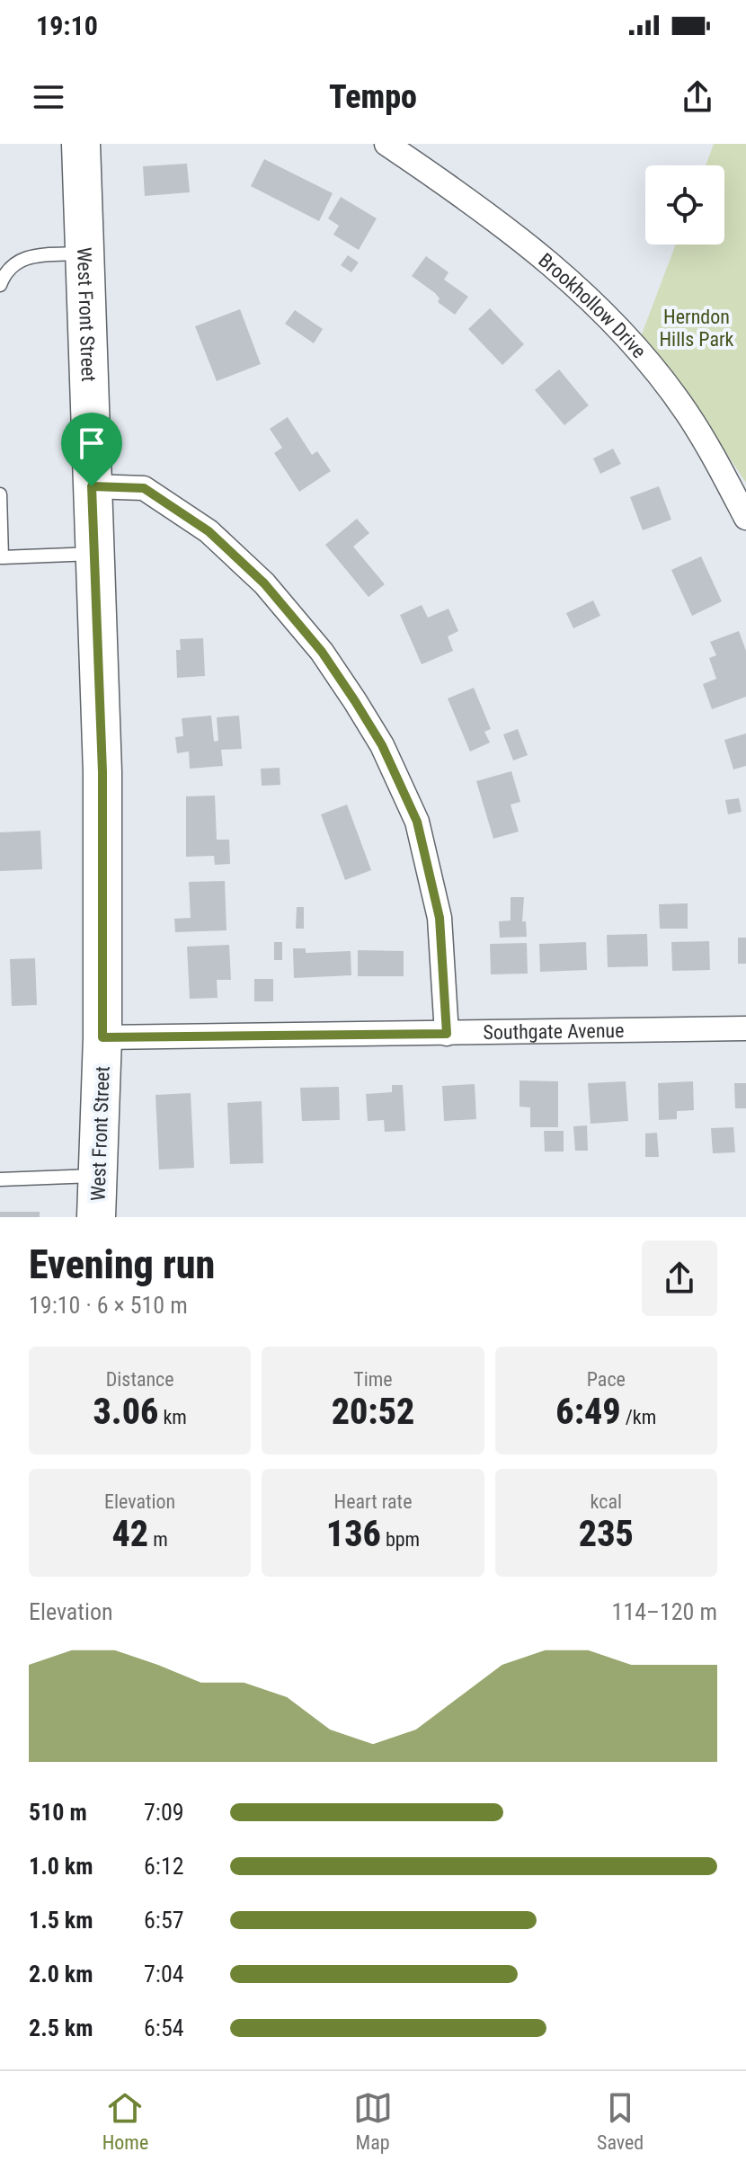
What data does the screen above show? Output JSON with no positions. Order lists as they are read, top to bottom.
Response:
{
  "streets": {
    "main road": ["West Front Street"],
    "street": ["Brookhollow Drive", "Southgate Avenue"]
  },
  "crossings": [
    ["West Front Street", "Southgate Avenue"]
  ],
  "parks": ["Herndon Hills Park"],
  "page": {
    "status": "19:10",
    "header": "Tempo",
    "heading": ["Evening run", "19:10 · 6 × 510 m"],
    "stats": [
      ["Distance", "3.06 km"],
      ["Time", "20:52"],
      ["Pace", "6:49 /km"],
      ["Elevation", "42 m"],
      ["Heart rate", "136 bpm"],
      ["kcal", "235"]
    ],
    "chart": ["Elevation", "114–120 m"],
    "list": [
      {
        "name": "510 m",
        "note": "7:09"
      },
      {
        "name": "1.0 km",
        "note": "6:12"
      },
      {
        "name": "1.5 km",
        "note": "6:57"
      },
      {
        "name": "2.0 km",
        "note": "7:04"
      },
      {
        "name": "2.5 km",
        "note": "6:54"
      }
    ],
    "tabs": ["Home", "Map", "Saved"]
  }
}
